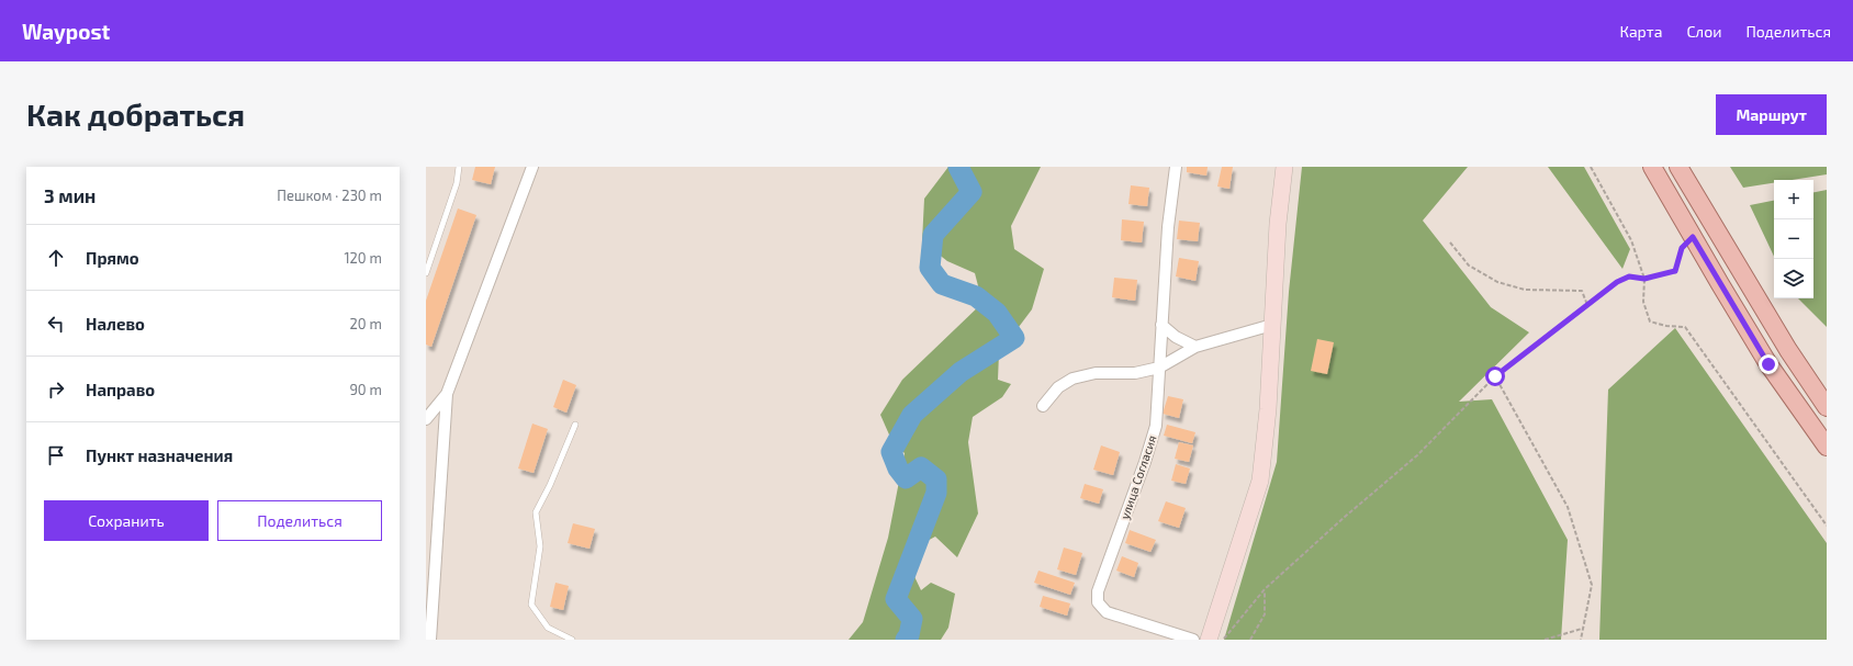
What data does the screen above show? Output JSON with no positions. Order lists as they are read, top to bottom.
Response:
{
  "streets": {
    "street": ["улица Согласия"]
  },
  "page": {
    "header": "Waypost",
    "nav": ["Карта", "Слои", "Поделиться"],
    "buttons": [
      "Маршрут",
      ["Сохранить", "Поделиться"]
    ],
    "title": "Как добраться",
    "heading": ["3 мин", "Пешком · 230 m"],
    "map_buttons": ["+", "−"],
    "list": [
      ["Прямо", "120 m"],
      ["Налево", "20 m"],
      ["Направо", "90 m"],
      "Пункт назначения"
    ]
  }
}
